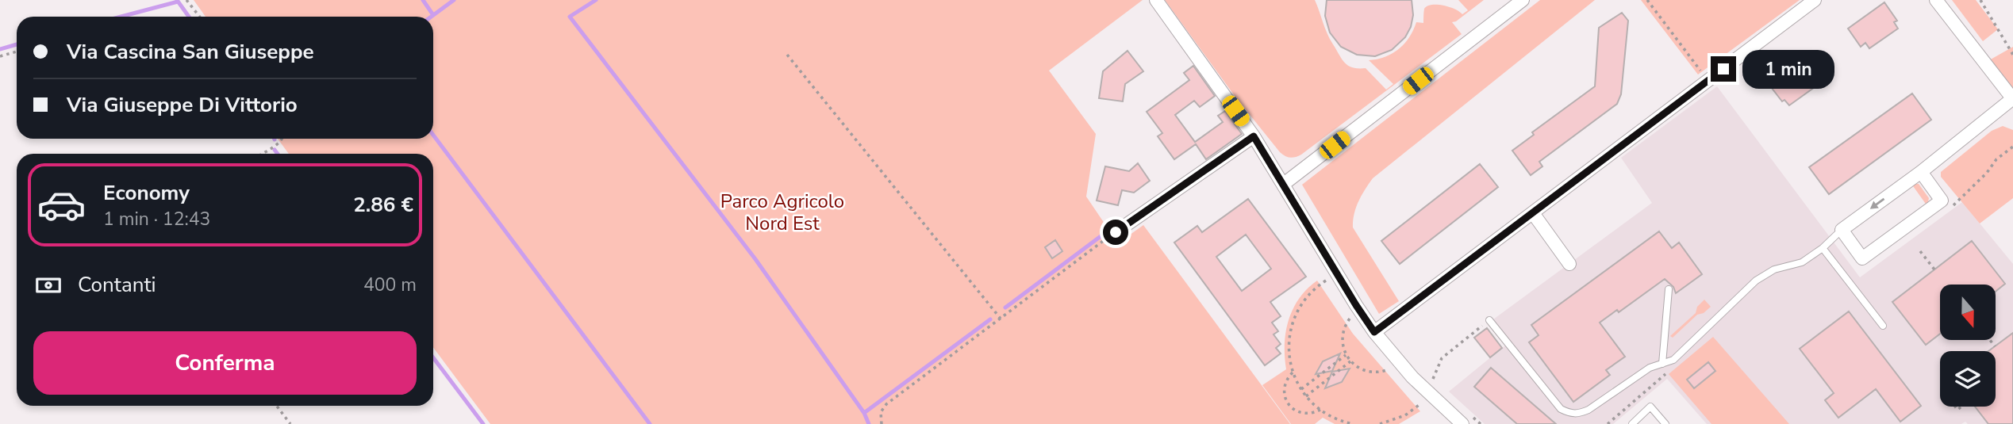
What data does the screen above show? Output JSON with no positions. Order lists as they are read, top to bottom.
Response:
{
  "parks": ["Parco Agricolo Nord Est"],
  "north": "bottom",
  "page": {
    "banner": ["Via Cascina San Giuseppe", "Via Giuseppe Di Vittorio"],
    "bubble": "1 min",
    "list": [
      {
        "name": "Economy",
        "note": "1 min · 12:43",
        "value": "2.86 €"
      }
    ],
    "pay": ["Contanti", "400 m"],
    "buttons": "Conferma"
  }
}
